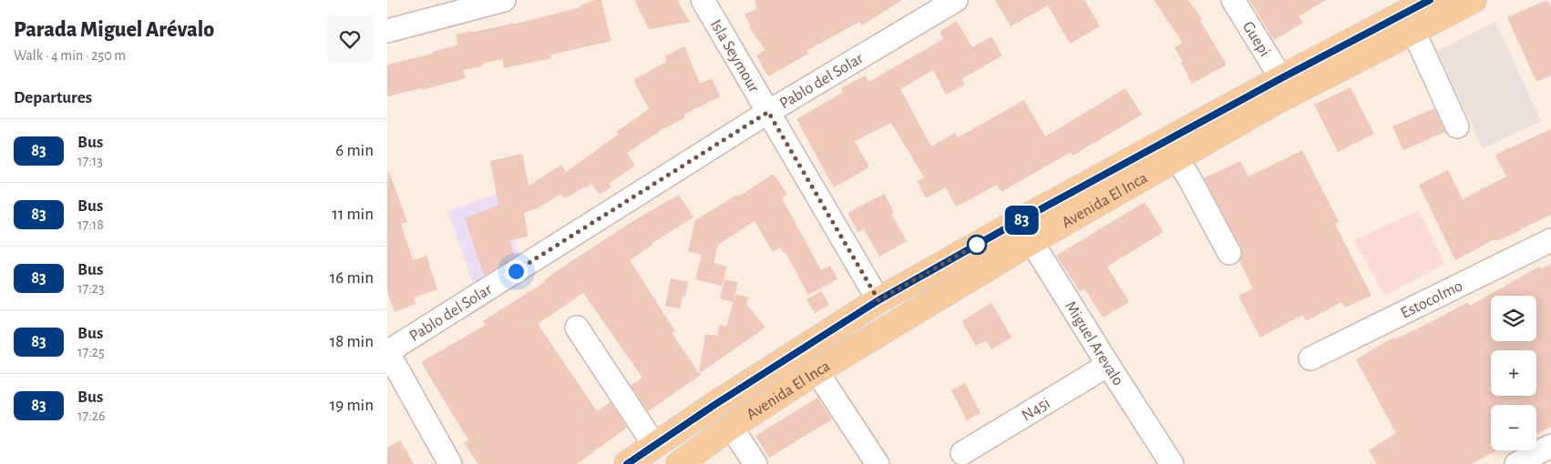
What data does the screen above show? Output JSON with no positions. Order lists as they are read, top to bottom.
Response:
{
  "streets": {
    "main road": ["Avenida El Inca"],
    "street": [
      "Guepi",
      "Isla Seymour",
      "Pablo del Solar",
      "Estocolmo",
      "Miguel Arevalo",
      "N45i"
    ]
  },
  "crossings": [
    ["Guepi", "Avenida El Inca"],
    ["Isla Seymour", "Pablo del Solar"],
    ["Isla Seymour", "Avenida El Inca"],
    ["Avenida El Inca", "Miguel Arevalo"],
    ["Miguel Arevalo", "N45i"]
  ],
  "lines": ["bus line 83"],
  "page": {
    "heading": [
      ["Parada Miguel Arévalo", "Walk · 4 min · 250 m"],
      "Departures"
    ],
    "on_map": "83",
    "list": [
      {
        "mark": "83",
        "name": "Bus",
        "note": "17:13",
        "value": "6 min"
      },
      {
        "mark": "83",
        "name": "Bus",
        "note": "17:18",
        "value": "11 min"
      },
      {
        "mark": "83",
        "name": "Bus",
        "note": "17:23",
        "value": "16 min"
      },
      {
        "mark": "83",
        "name": "Bus",
        "note": "17:25",
        "value": "18 min"
      },
      {
        "mark": "83",
        "name": "Bus",
        "note": "17:26",
        "value": "19 min"
      }
    ],
    "map_buttons": ["+", "−"]
  }
}
